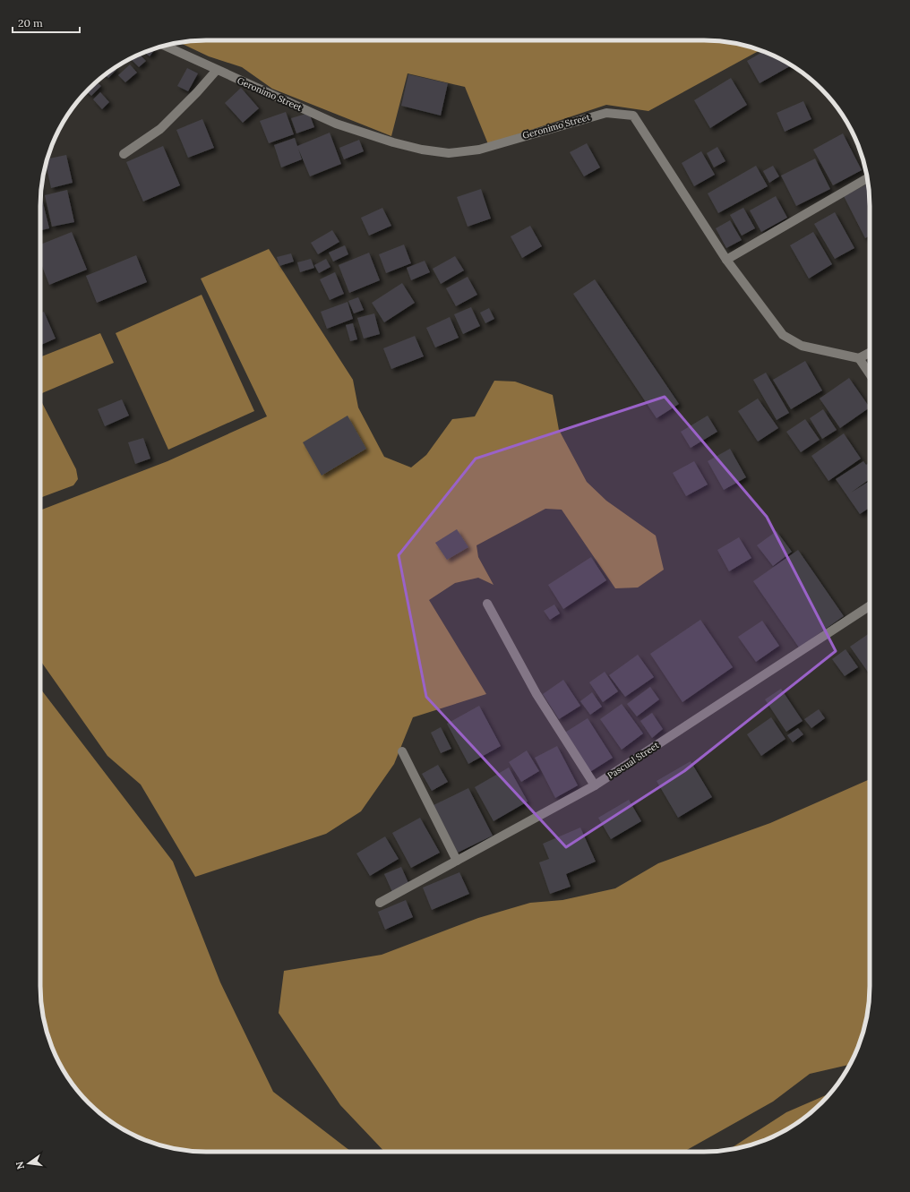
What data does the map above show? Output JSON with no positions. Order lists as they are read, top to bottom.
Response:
{
  "streets": {
    "street": ["Geronimo Street", "Pascual Street"]
  },
  "scale_bar": "20 m",
  "north": "left"
}
